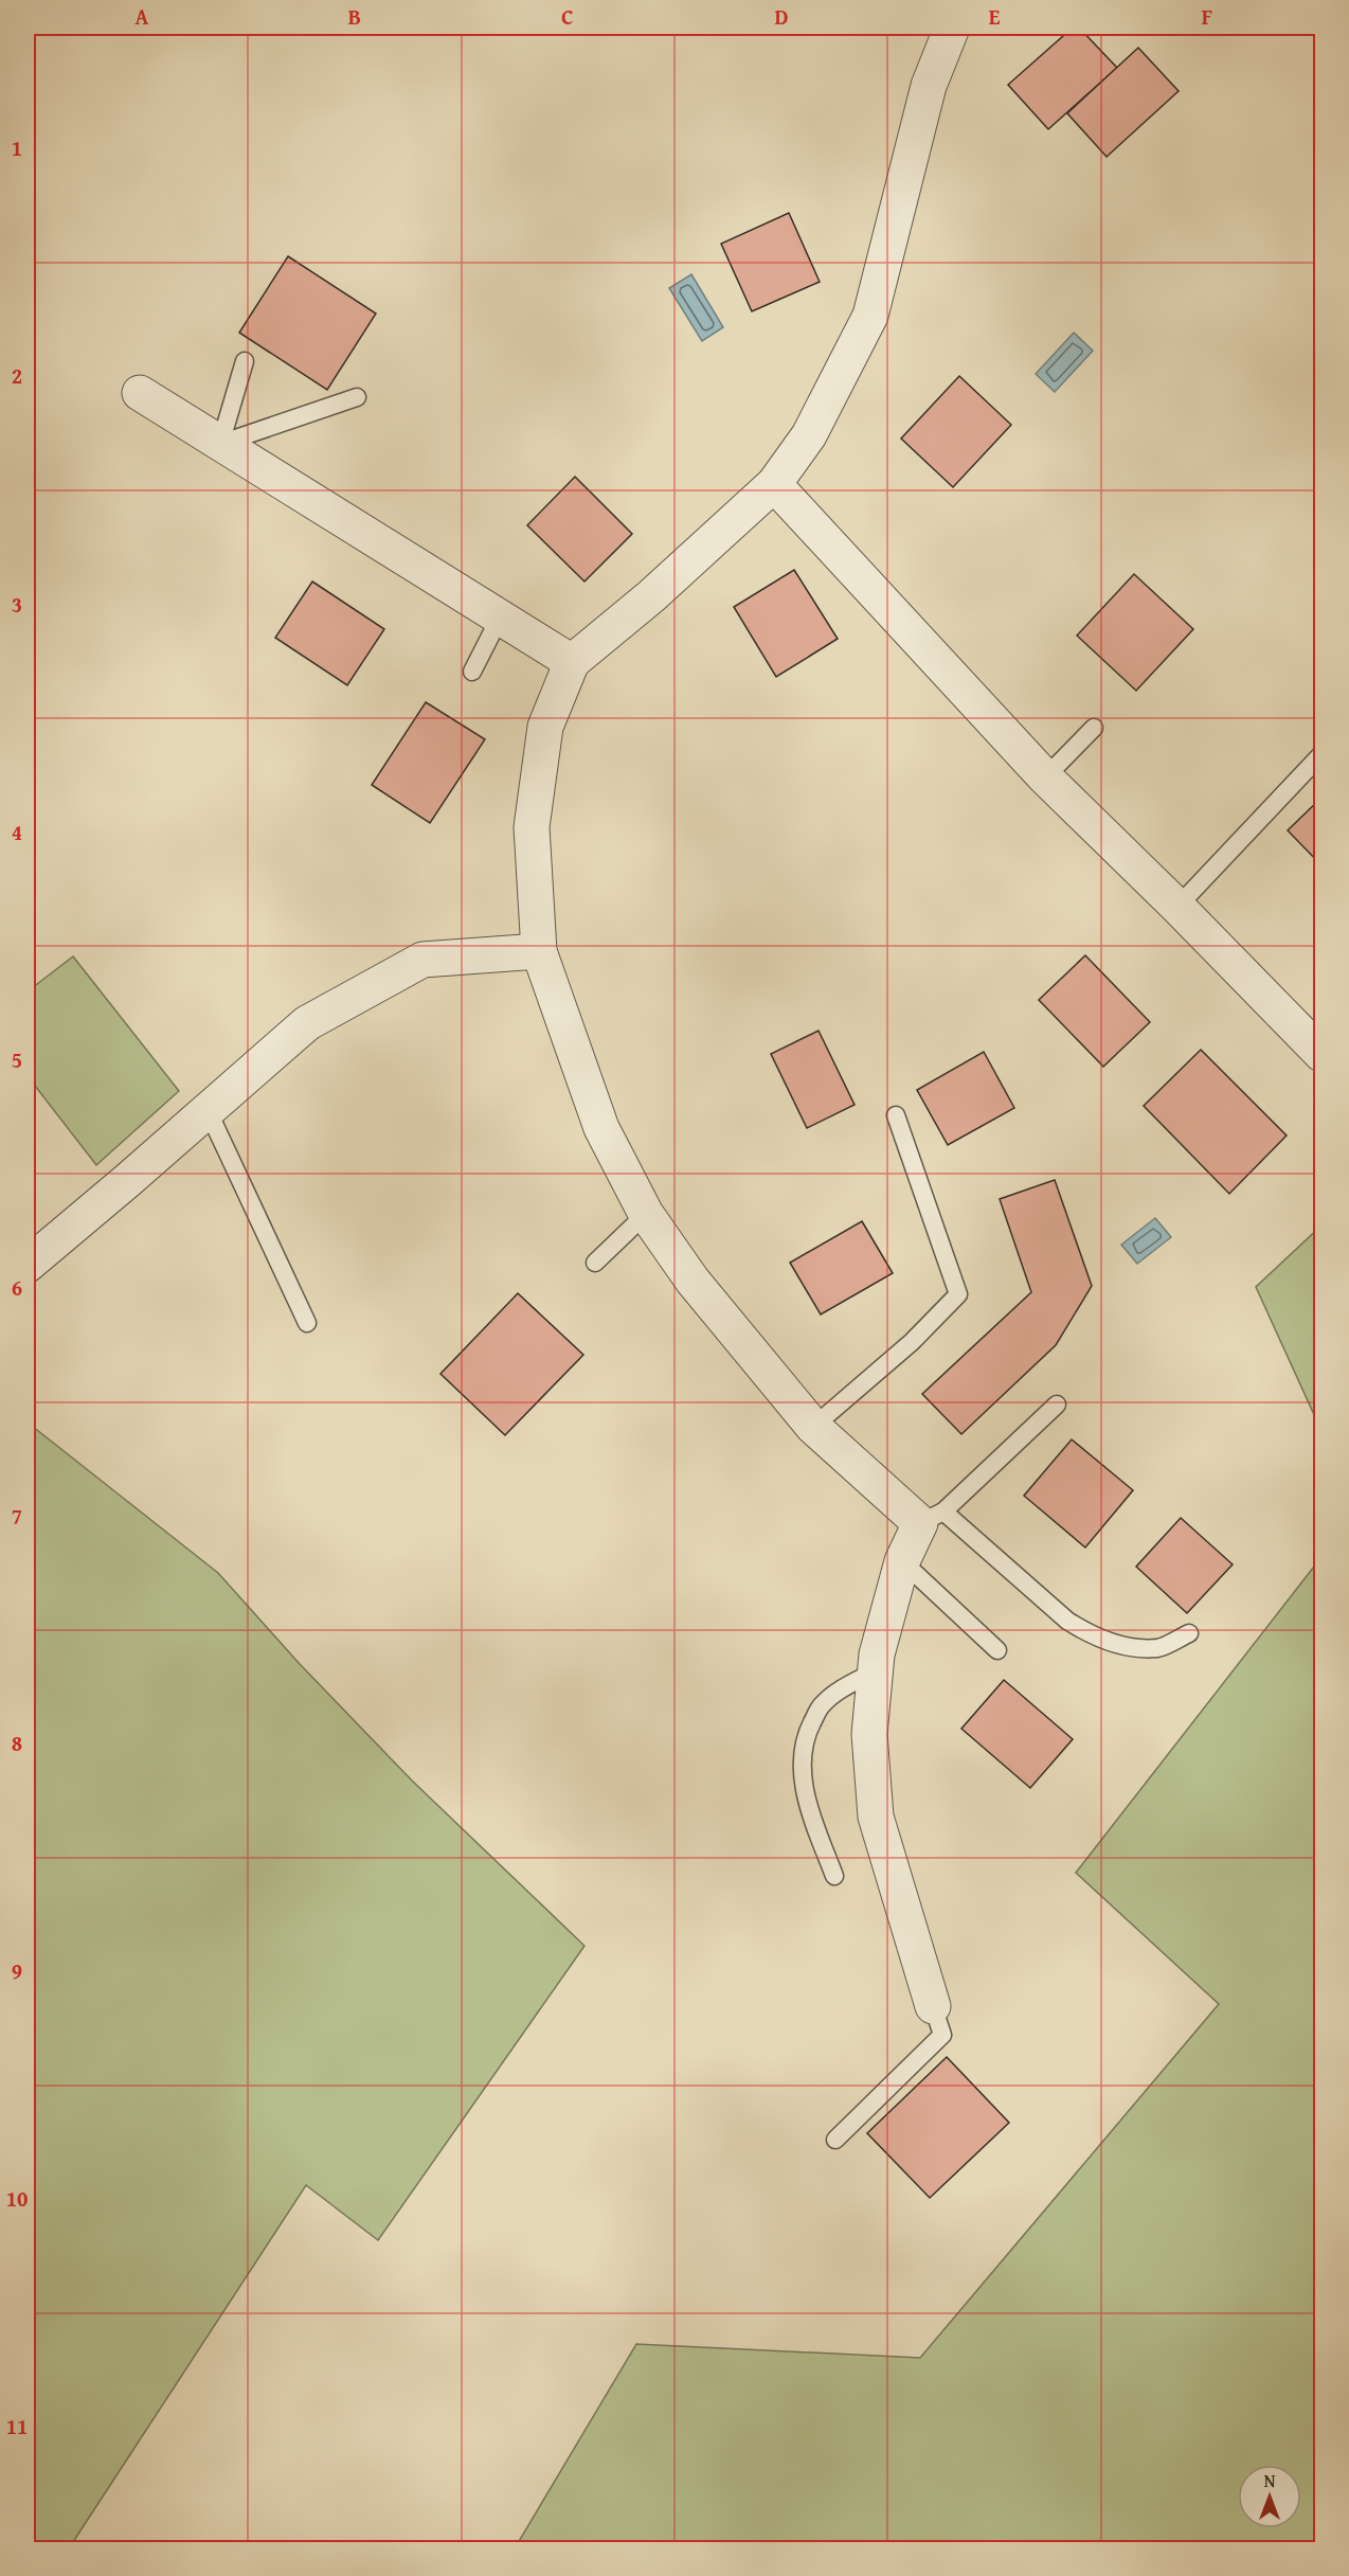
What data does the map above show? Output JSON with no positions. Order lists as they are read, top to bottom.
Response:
{
  "north": "top",
  "grid": {
    "columns": [
      "A",
      "B",
      "C",
      "D",
      "E",
      "F"
    ],
    "rows": [
      "1",
      "2",
      "3",
      "4",
      "5",
      "6",
      "7",
      "8",
      "9",
      "10",
      "11"
    ]
  }
}
